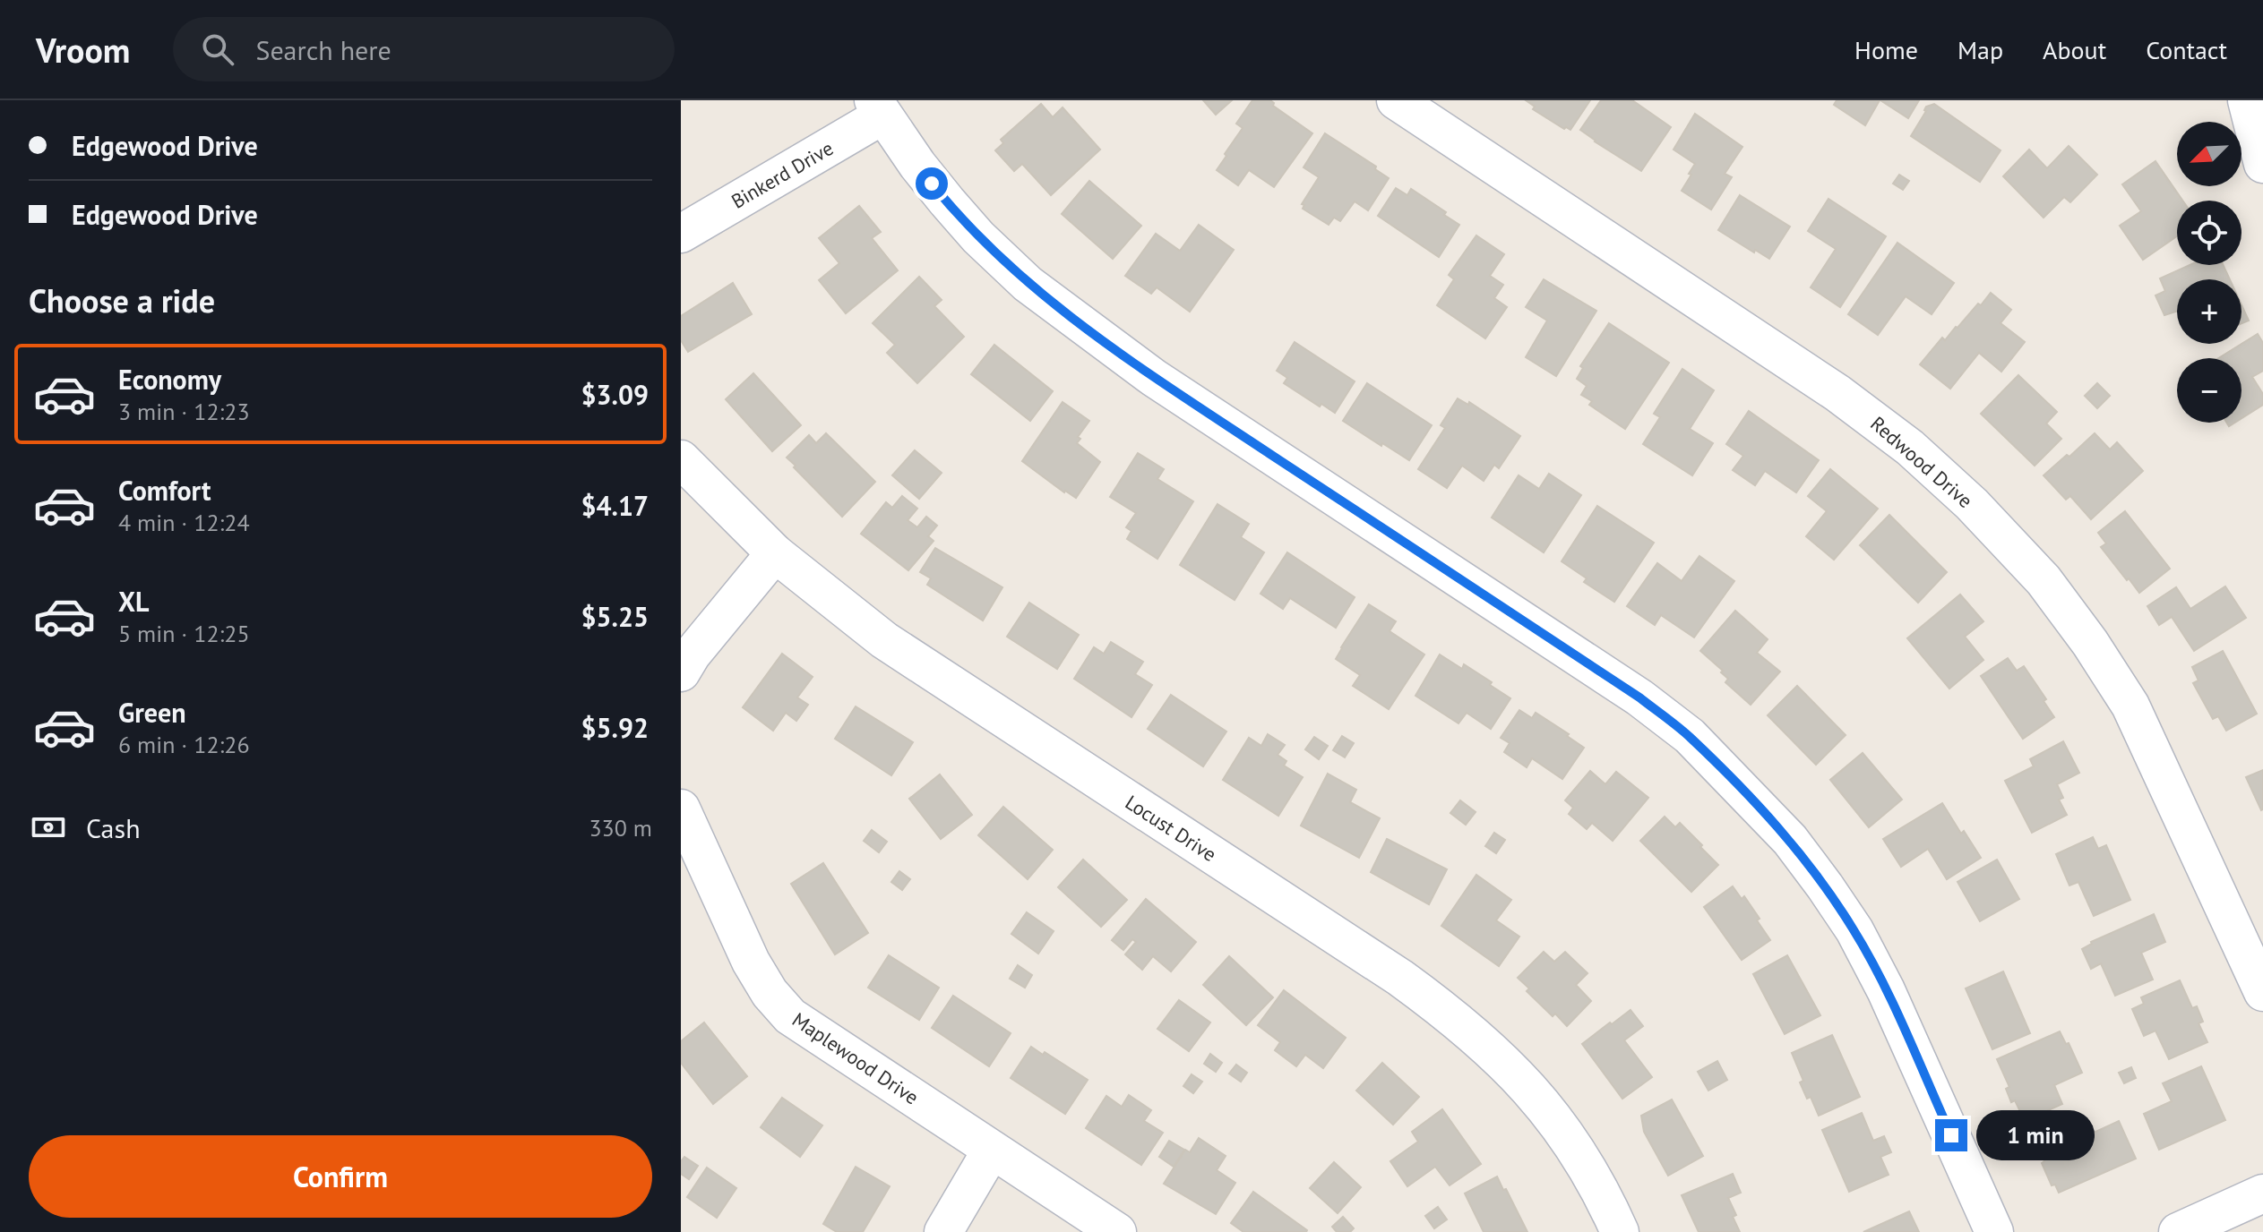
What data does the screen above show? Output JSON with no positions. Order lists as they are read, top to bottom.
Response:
{
  "streets": {
    "street": [
      "Binkerd Drive",
      "Redwood Drive",
      "Locust Drive",
      "Maplewood Drive"
    ]
  },
  "north": "bottom left",
  "page": {
    "header": "Vroom",
    "search": "Search here",
    "nav": [
      "Home",
      "Map",
      "About",
      "Contact"
    ],
    "banner": ["Edgewood Drive", "Edgewood Drive"],
    "map_buttons": ["+", "−"],
    "heading": "Choose a ride",
    "list": [
      {
        "name": "Economy",
        "note": "3 min · 12:23",
        "value": "$3.09"
      },
      {
        "name": "Comfort",
        "note": "4 min · 12:24",
        "value": "$4.17"
      },
      {
        "name": "XL",
        "note": "5 min · 12:25",
        "value": "$5.25"
      },
      {
        "name": "Green",
        "note": "6 min · 12:26",
        "value": "$5.92"
      }
    ],
    "pay": ["Cash", "330 m"],
    "bubble": "1 min",
    "buttons": "Confirm"
  }
}
